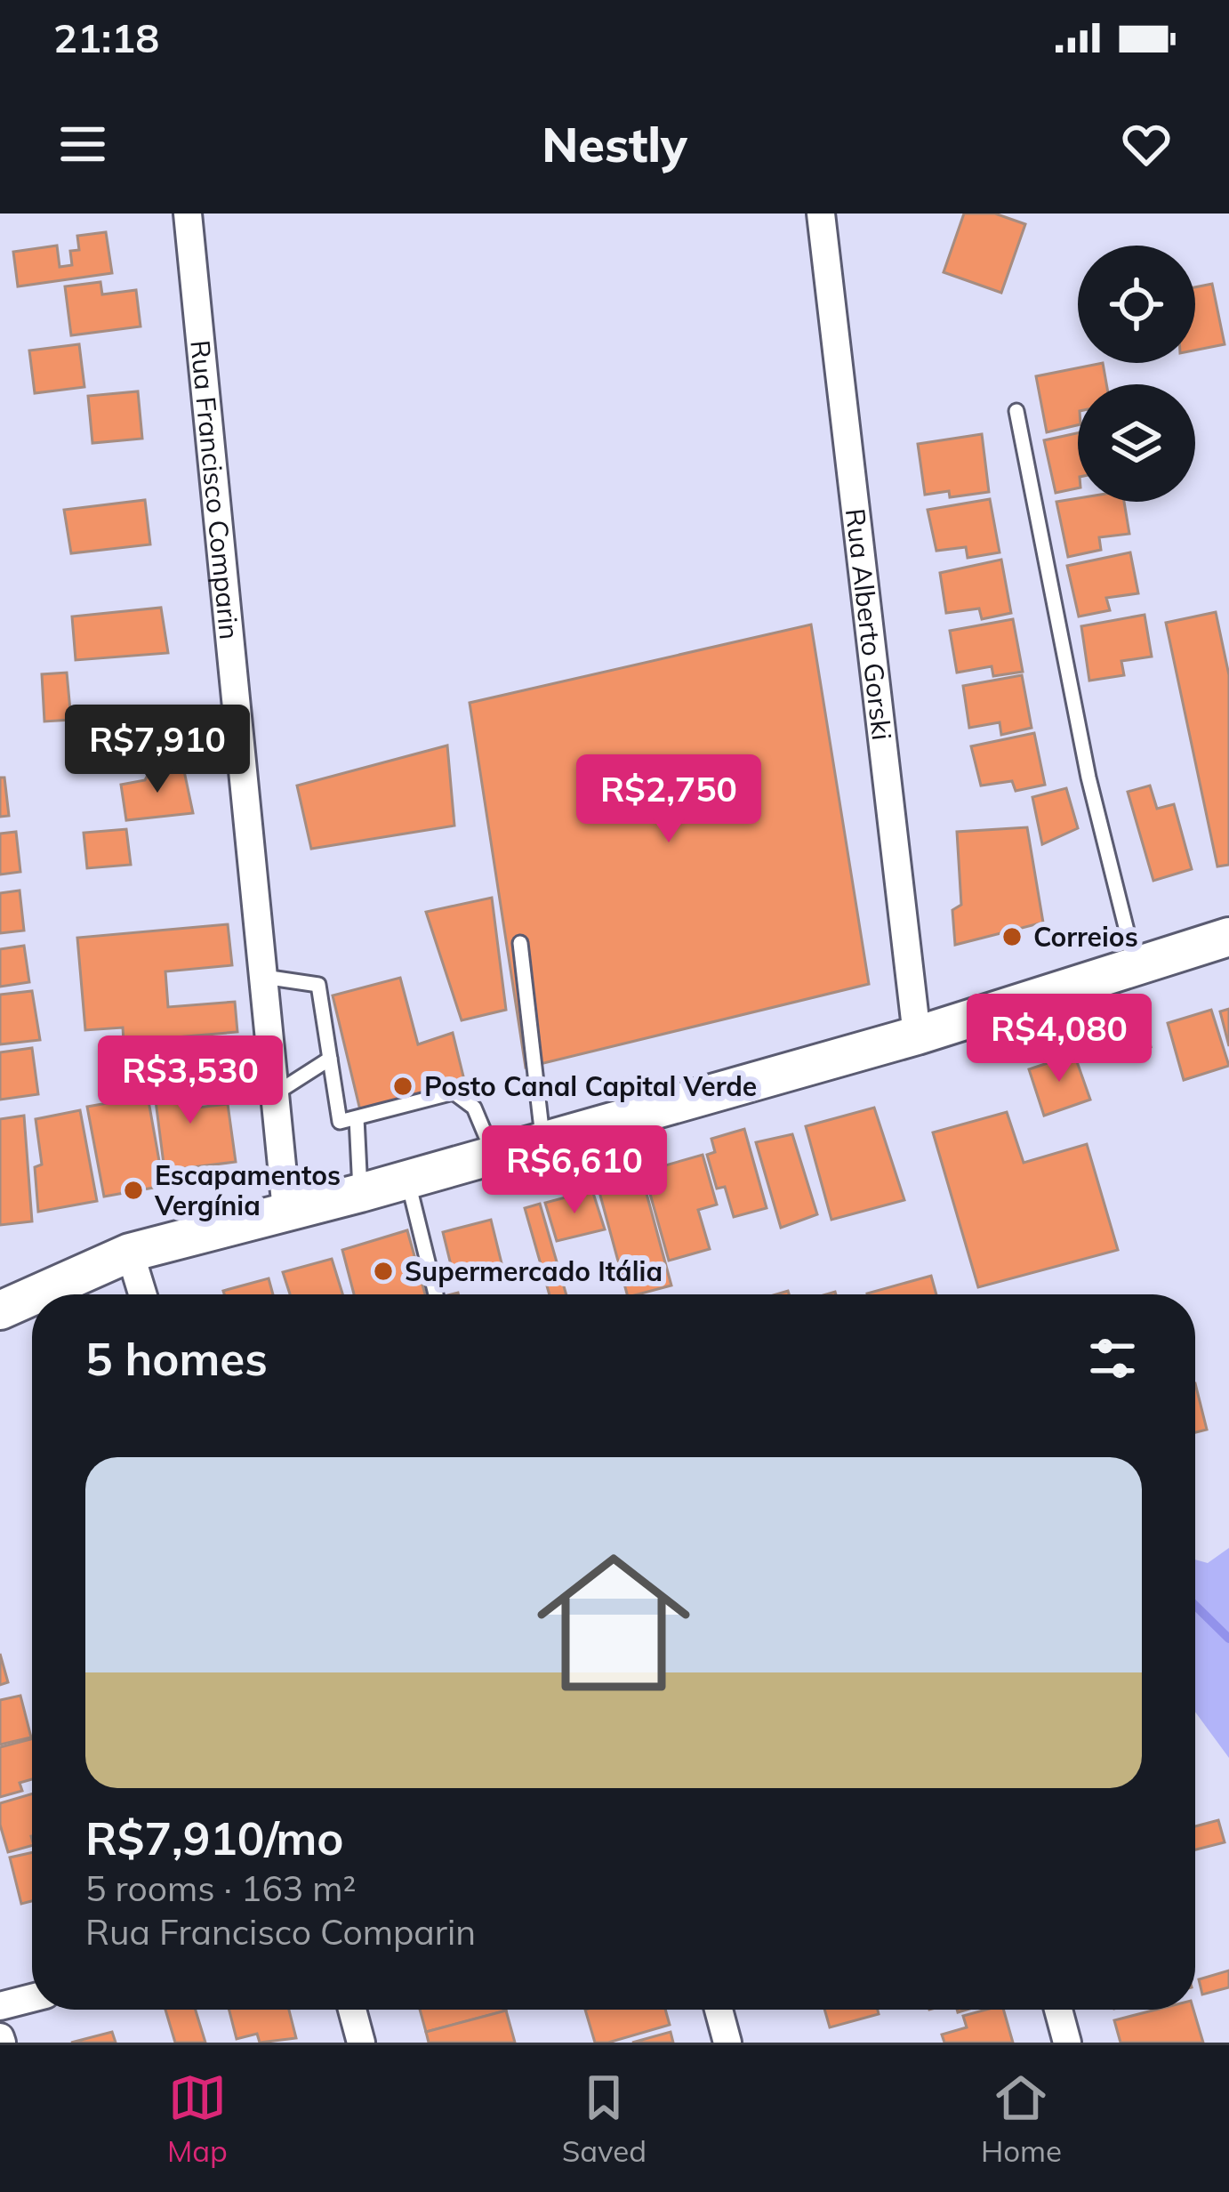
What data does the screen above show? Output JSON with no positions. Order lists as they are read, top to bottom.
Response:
{
  "streets": {
    "street": ["Rua Francisco Comparin", "Rua Alberto Gorski"]
  },
  "places": [
    "Correios",
    "Posto Canal Capital Verde",
    "Escapamentos Vergínia",
    "Supermercado Itália"
  ],
  "page": {
    "status": "21:18",
    "header": "Nestly",
    "price": [
      "R$7,910",
      "R$2,750",
      "R$4,080",
      "R$3,530",
      "R$6,610"
    ],
    "heading": "5 homes",
    "list": [
      {
        "name": "R$7,910/mo",
        "note": "5 rooms · 163 m² · Rua Francisco Comparin"
      }
    ],
    "tabs": ["Map", "Saved", "Home"]
  }
}
